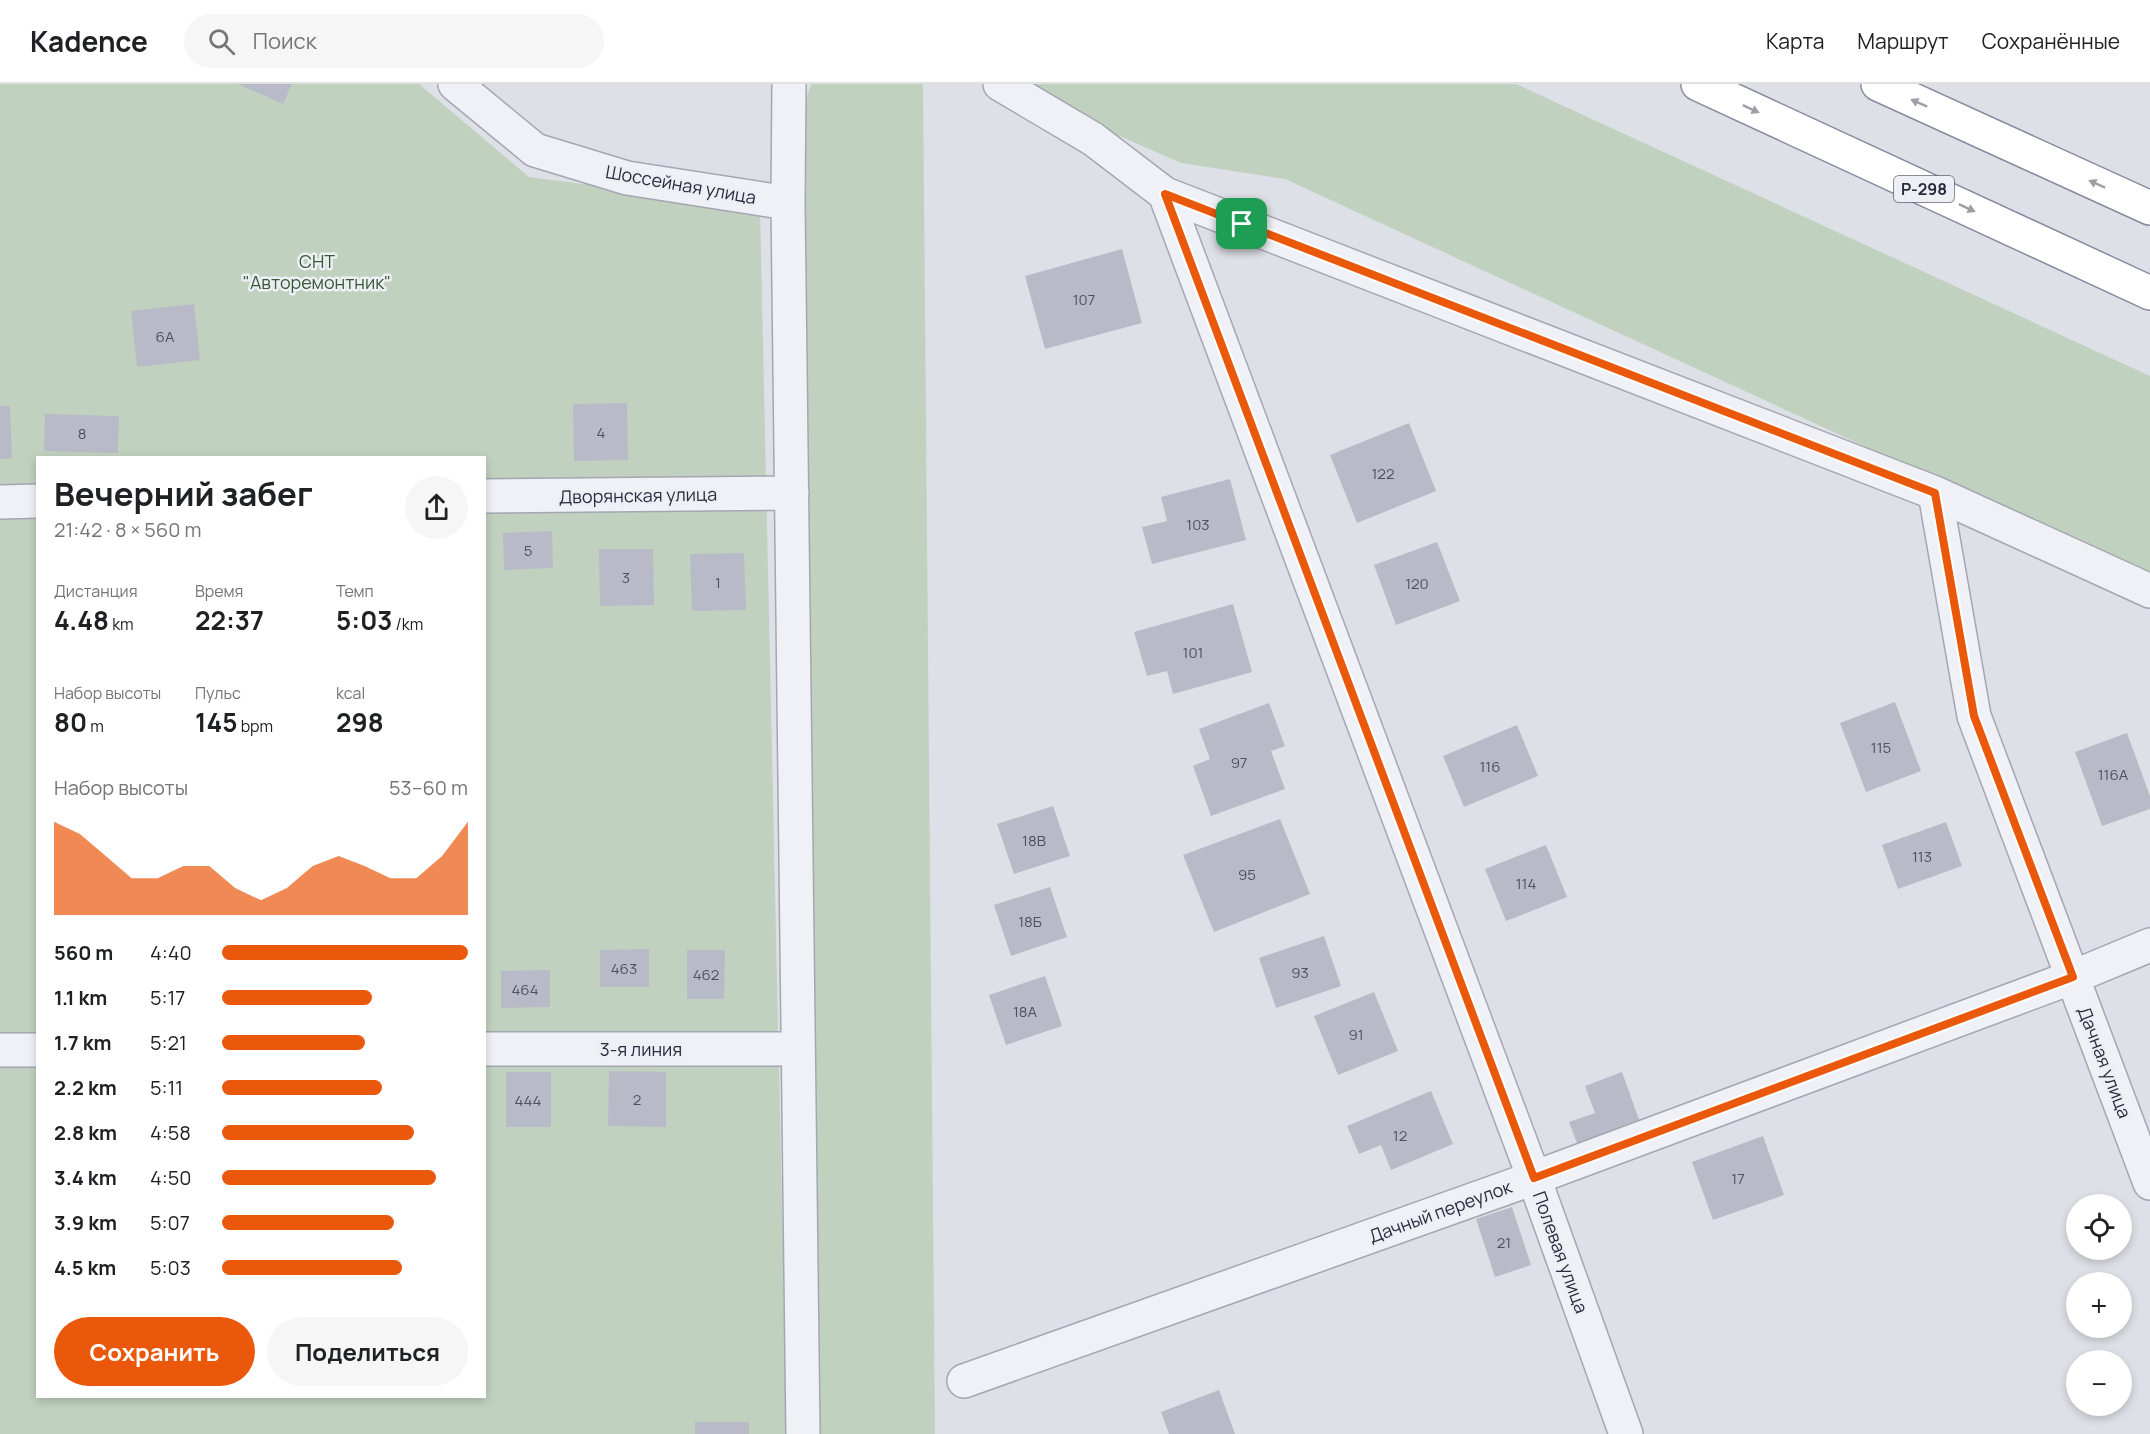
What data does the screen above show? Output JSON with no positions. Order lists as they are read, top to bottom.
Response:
{
  "streets": {
    "highway": ["Р-298"],
    "street": [
      "Шоссейная улица",
      "Дворянская улица",
      "3-я линия",
      "Дачная улица",
      "Дачный переулок",
      "Полевая улица"
    ]
  },
  "crossings": [
    ["Дачная улица", "Дачный переулок"],
    ["Дачный переулок", "Полевая улица"]
  ],
  "parks": ["СНТ \"Авторемонтник\""],
  "house_numbers": [
    "107",
    "6А",
    "4",
    "8",
    "122",
    "103",
    "5",
    "3",
    "1",
    "120",
    "101",
    "115",
    "97",
    "116",
    "116А",
    "18В",
    "113",
    "95",
    "114",
    "18Б",
    "463",
    "93",
    "462",
    "464",
    "18А",
    "91",
    "2",
    "444",
    "12",
    "17",
    "21"
  ],
  "page": {
    "header": "Kadence",
    "search": "Поиск",
    "nav": ["Карта", "Маршрут", "Сохранённые"],
    "heading": ["Вечерний забег", "21:42 · 8 × 560 m"],
    "stats": [
      ["Дистанция", "4.48 km"],
      ["Время", "22:37"],
      ["Темп", "5:03 /km"],
      ["Набор высоты", "80 m"],
      ["Пульс", "145 bpm"],
      ["kcal", "298"]
    ],
    "chart": ["Набор высоты", "53–60 m"],
    "list": [
      {
        "name": "560 m",
        "note": "4:40"
      },
      {
        "name": "1.1 km",
        "note": "5:17"
      },
      {
        "name": "1.7 km",
        "note": "5:21"
      },
      {
        "name": "2.2 km",
        "note": "5:11"
      },
      {
        "name": "2.8 km",
        "note": "4:58"
      },
      {
        "name": "3.4 km",
        "note": "4:50"
      },
      {
        "name": "3.9 km",
        "note": "5:07"
      },
      {
        "name": "4.5 km",
        "note": "5:03"
      }
    ],
    "map_buttons": ["+", "−"],
    "buttons": ["Сохранить", "Поделиться"]
  }
}
